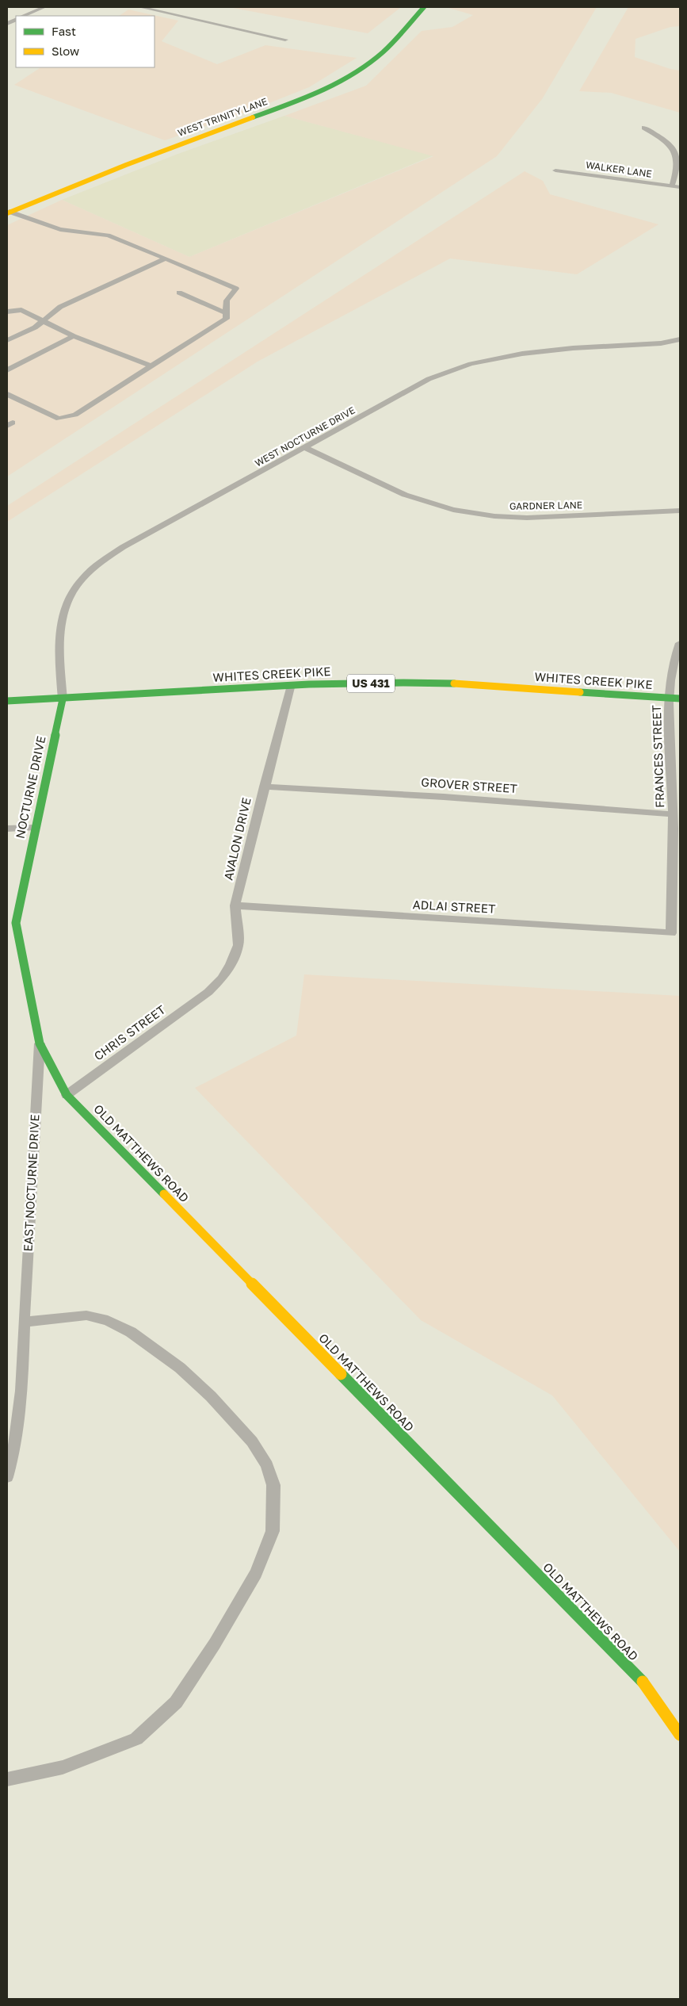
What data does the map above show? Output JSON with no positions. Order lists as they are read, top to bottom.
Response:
{
  "streets": {
    "main road": [
      "WEST TRINITY LANE",
      "WHITES CREEK PIKE",
      "US 431",
      "NOCTURNE DRIVE",
      "OLD MATTHEWS ROAD"
    ],
    "street": [
      "WALKER LANE",
      "WEST NOCTURNE DRIVE",
      "GARDNER LANE",
      "FRANCES STREET",
      "GROVER STREET",
      "AVALON DRIVE",
      "ADLAI STREET",
      "CHRIS STREET",
      "EAST NOCTURNE DRIVE"
    ]
  },
  "crossings": [
    ["WEST NOCTURNE DRIVE", "GARDNER LANE"],
    ["WEST NOCTURNE DRIVE", "WHITES CREEK PIKE"],
    ["WEST NOCTURNE DRIVE", "NOCTURNE DRIVE"],
    ["WHITES CREEK PIKE", "FRANCES STREET"],
    ["WHITES CREEK PIKE", "NOCTURNE DRIVE"],
    ["WHITES CREEK PIKE", "AVALON DRIVE"],
    ["FRANCES STREET", "GROVER STREET"],
    ["FRANCES STREET", "ADLAI STREET"],
    ["GROVER STREET", "AVALON DRIVE"],
    ["NOCTURNE DRIVE", "OLD MATTHEWS ROAD"],
    ["NOCTURNE DRIVE", "EAST NOCTURNE DRIVE"],
    ["AVALON DRIVE", "ADLAI STREET"],
    ["AVALON DRIVE", "CHRIS STREET"],
    ["CHRIS STREET", "OLD MATTHEWS ROAD"],
    ["OLD MATTHEWS ROAD", "EAST NOCTURNE DRIVE"]
  ],
  "legend": ["Fast", "Slow"]
}
